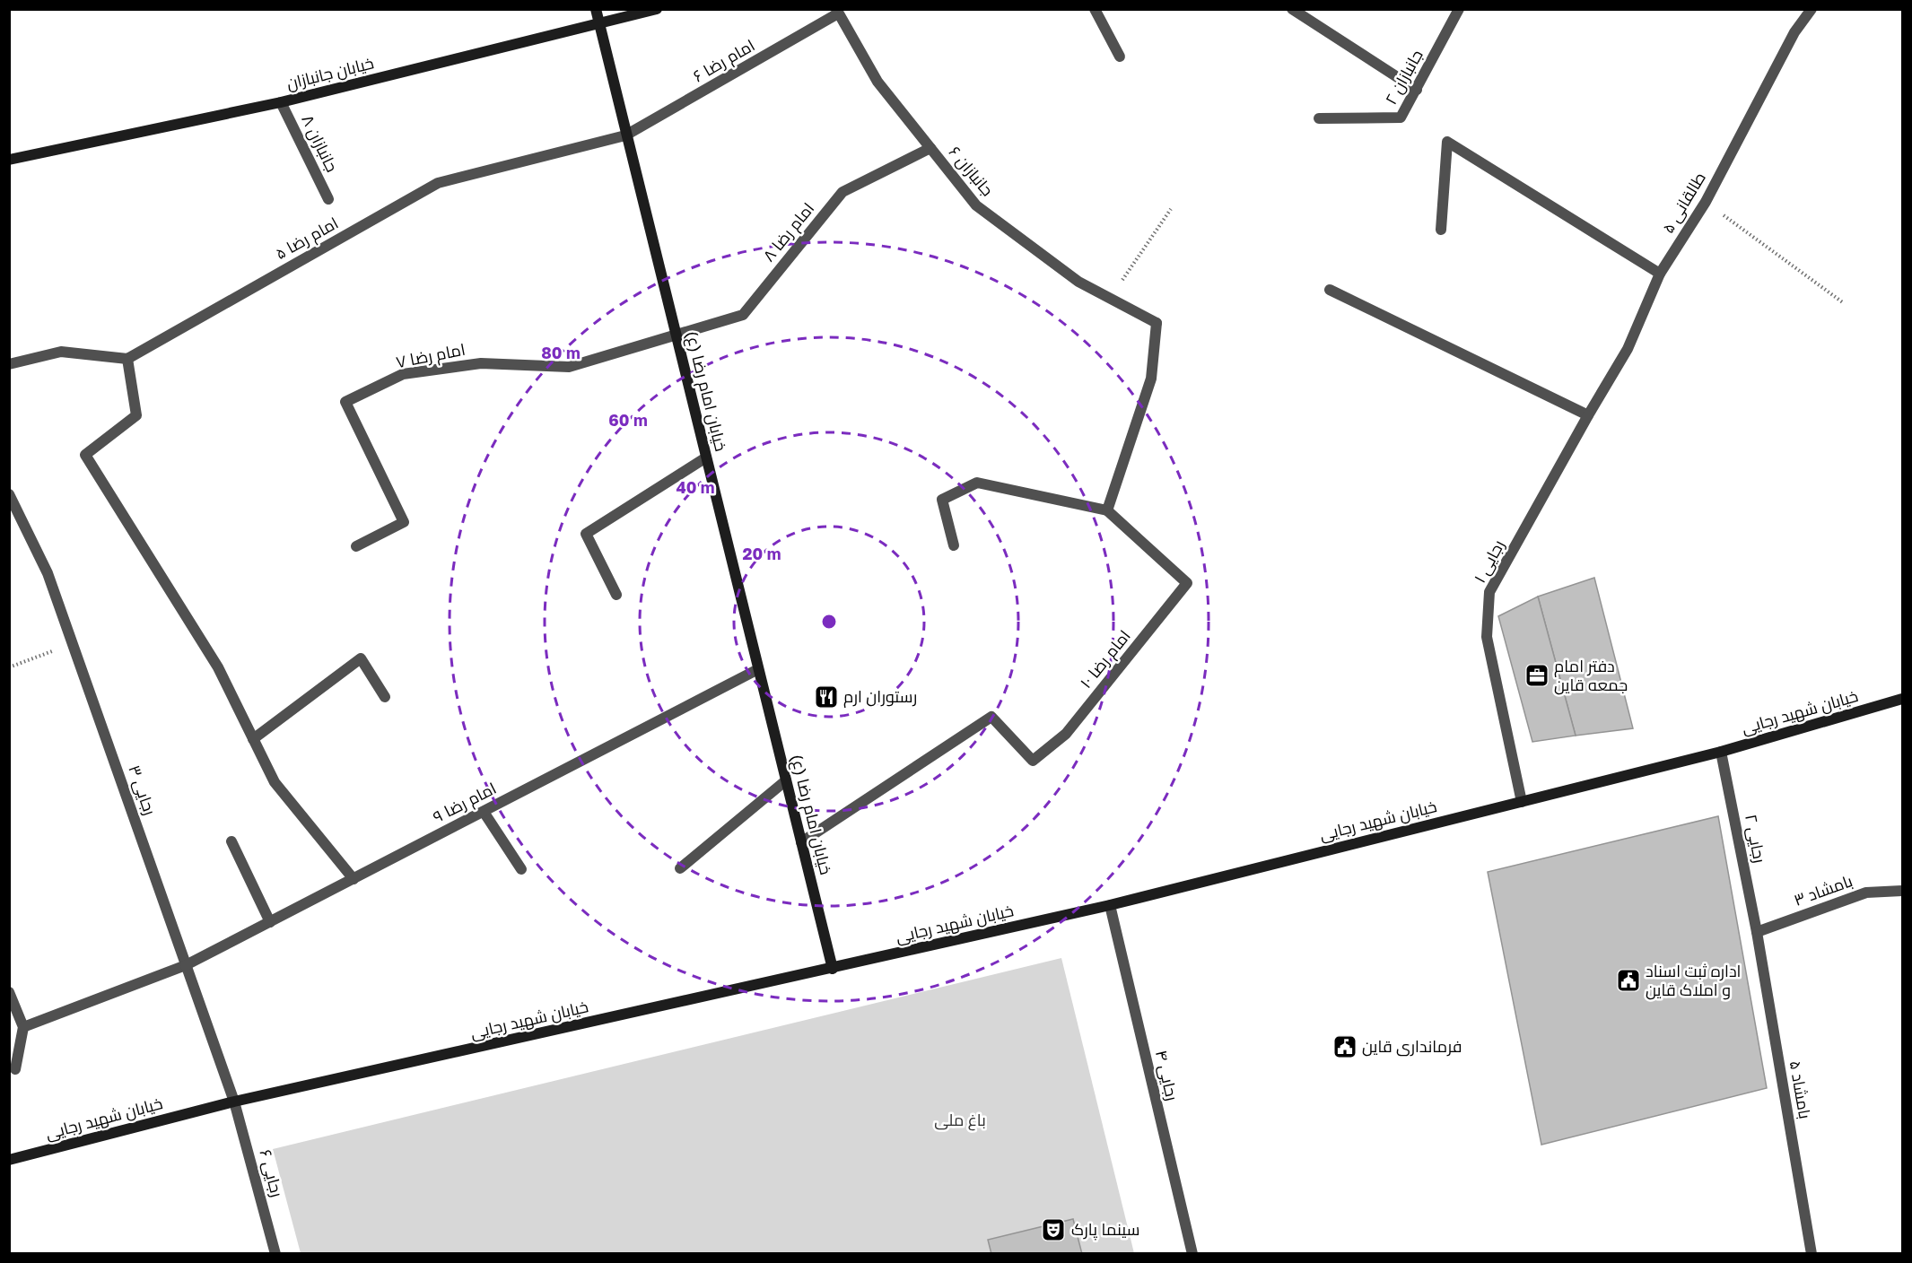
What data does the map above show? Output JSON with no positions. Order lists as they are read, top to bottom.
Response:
{
  "streets": {
    "street": [
      "امام رضا ۶",
      "خیابان جانبازان",
      "جانبازان ۲",
      "جانبازان ۸",
      "جانبازان ۶",
      "طالقانی ۵",
      "امام رضا ۸",
      "امام رضا ۵",
      "امام رضا ۷",
      "خیابان امام رضا (ع)",
      "رجایی ۱",
      "امام رضا ۱۰",
      "خیابان شهید رجایی",
      "رجایی ۳",
      "امام رضا ۹",
      "رجایی ۲",
      "بامشاد ۳",
      "رجایی ۴",
      "بامشاد ۵",
      "رجایی ۶"
    ]
  },
  "crossings": [
    ["امام رضا ۶", "جانبازان ۶"],
    ["امام رضا ۶", "امام رضا ۵"],
    ["امام رضا ۶", "خیابان امام رضا (ع)"],
    ["خیابان جانبازان", "جانبازان ۸"],
    ["خیابان جانبازان", "خیابان امام رضا (ع)"],
    ["جانبازان ۶", "امام رضا ۸"],
    ["جانبازان ۶", "امام رضا ۱۰"],
    ["طالقانی ۵", "رجایی ۱"],
    ["امام رضا ۸", "امام رضا ۷"],
    ["امام رضا ۸", "خیابان امام رضا (ع)"],
    ["امام رضا ۵", "خیابان امام رضا (ع)"],
    ["امام رضا ۷", "خیابان امام رضا (ع)"],
    ["خیابان امام رضا (ع)", "امام رضا ۱۰"],
    ["خیابان امام رضا (ع)", "خیابان شهید رجایی"],
    ["خیابان امام رضا (ع)", "امام رضا ۹"],
    ["رجایی ۱", "خیابان شهید رجایی"],
    ["خیابان شهید رجایی", "رجایی ۳"],
    ["خیابان شهید رجایی", "رجایی ۲"],
    ["خیابان شهید رجایی", "رجایی ۴"],
    ["خیابان شهید رجایی", "رجایی ۶"],
    ["رجایی ۳", "امام رضا ۹"],
    ["رجایی ۳", "رجایی ۶"],
    ["رجایی ۲", "بامشاد ۳"],
    ["رجایی ۲", "بامشاد ۵"],
    ["بامشاد ۳", "بامشاد ۵"]
  ],
  "parks": ["باغ ملی"],
  "places": {
    "office": ["دفتر امام جمعه قاین"],
    "restaurant": ["رستوران ارم"],
    "public building": ["اداره ثبت اسناد و املاک قاین", "فرمانداری قاین"],
    "theatre": ["سینما پارک"]
  },
  "rings": [
    "80 m",
    "60 m",
    "40 m",
    "20 m"
  ]
}
